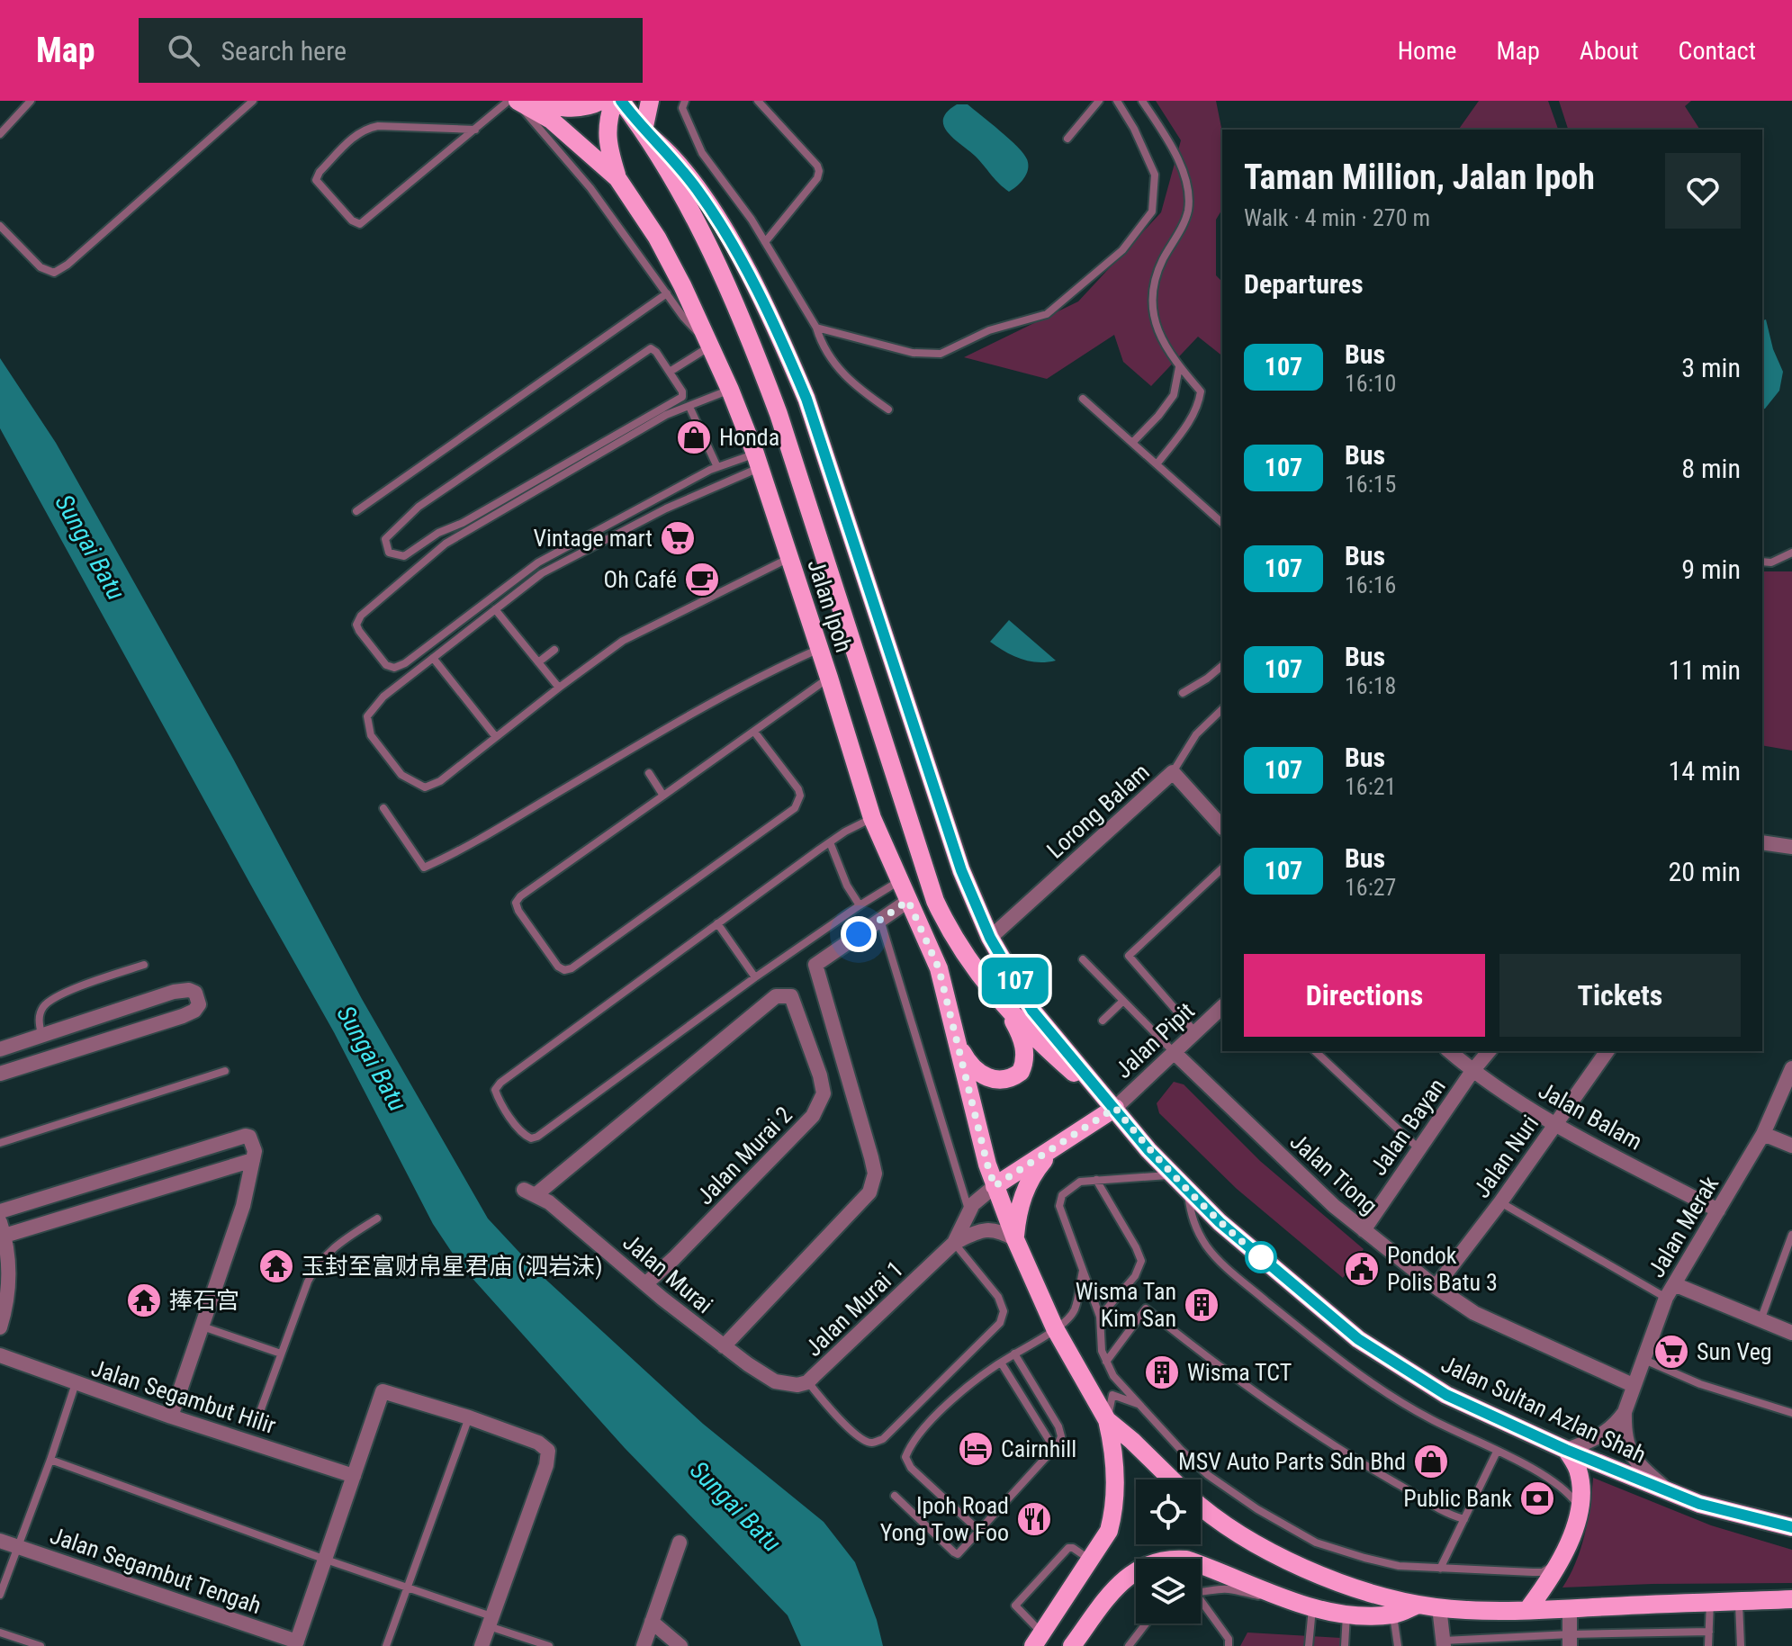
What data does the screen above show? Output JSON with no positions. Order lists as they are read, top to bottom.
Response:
{
  "streets": {
    "main road": ["Jalan Ipoh", "Jalan Sultan Azlan Shah"],
    "street": [
      "Lorong Balam",
      "Jalan Pipit",
      "Jalan Balam",
      "Jalan Bayan",
      "Jalan Murai 2",
      "Jalan Nuri",
      "Jalan Tiong",
      "Jalan Merak",
      "Jalan Murai",
      "Jalan Murai 1",
      "Jalan Segambut Hilir",
      "Jalan Segambut Tengah"
    ]
  },
  "crossings": [
    ["Jalan Ipoh", "Jalan Pipit"],
    ["Jalan Ipoh", "Jalan Murai 1"],
    ["Jalan Ipoh", "Jalan Sultan Azlan Shah"],
    ["Jalan Pipit", "Jalan Tiong"],
    ["Jalan Pipit", "Jalan Sultan Azlan Shah"],
    ["Jalan Balam", "Jalan Bayan"],
    ["Jalan Balam", "Jalan Nuri"],
    ["Jalan Balam", "Jalan Merak"],
    ["Jalan Bayan", "Jalan Tiong"],
    ["Jalan Murai 2", "Jalan Murai"],
    ["Jalan Nuri", "Jalan Tiong"],
    ["Jalan Tiong", "Jalan Merak"],
    ["Jalan Merak", "Jalan Sultan Azlan Shah"],
    ["Jalan Murai", "Jalan Murai 1"]
  ],
  "water": ["Sungai Batu"],
  "places": {
    "shop": ["Honda", "MSV Auto Parts Sdn Bhd"],
    "supermarket": ["Vintage mart", "Sun Veg"],
    "cafe": ["Oh Café"],
    "temple": ["玉封至富财帛星君庙 (泗岩沫)", "捧石宫"],
    "public building": ["Pondok Polis Batu 3"],
    "building": ["Wisma Tan Kim San", "Wisma TCT"],
    "hotel": ["Cairnhill"],
    "bank": ["Public Bank"],
    "restaurant": ["Ipoh Road Yong Tow Foo"]
  },
  "lines": ["bus line 107"],
  "page": {
    "header": "Map",
    "search": "Search here",
    "nav": [
      "Home",
      "Map",
      "About",
      "Contact"
    ],
    "on_map": "107",
    "heading": [
      ["Taman Million, Jalan Ipoh", "Walk · 4 min · 270 m"],
      "Departures"
    ],
    "list": [
      {
        "mark": "107",
        "name": "Bus",
        "note": "16:10",
        "value": "3 min"
      },
      {
        "mark": "107",
        "name": "Bus",
        "note": "16:15",
        "value": "8 min"
      },
      {
        "mark": "107",
        "name": "Bus",
        "note": "16:16",
        "value": "9 min"
      },
      {
        "mark": "107",
        "name": "Bus",
        "note": "16:18",
        "value": "11 min"
      },
      {
        "mark": "107",
        "name": "Bus",
        "note": "16:21",
        "value": "14 min"
      },
      {
        "mark": "107",
        "name": "Bus",
        "note": "16:27",
        "value": "20 min"
      }
    ],
    "buttons": ["Directions", "Tickets"]
  }
}
